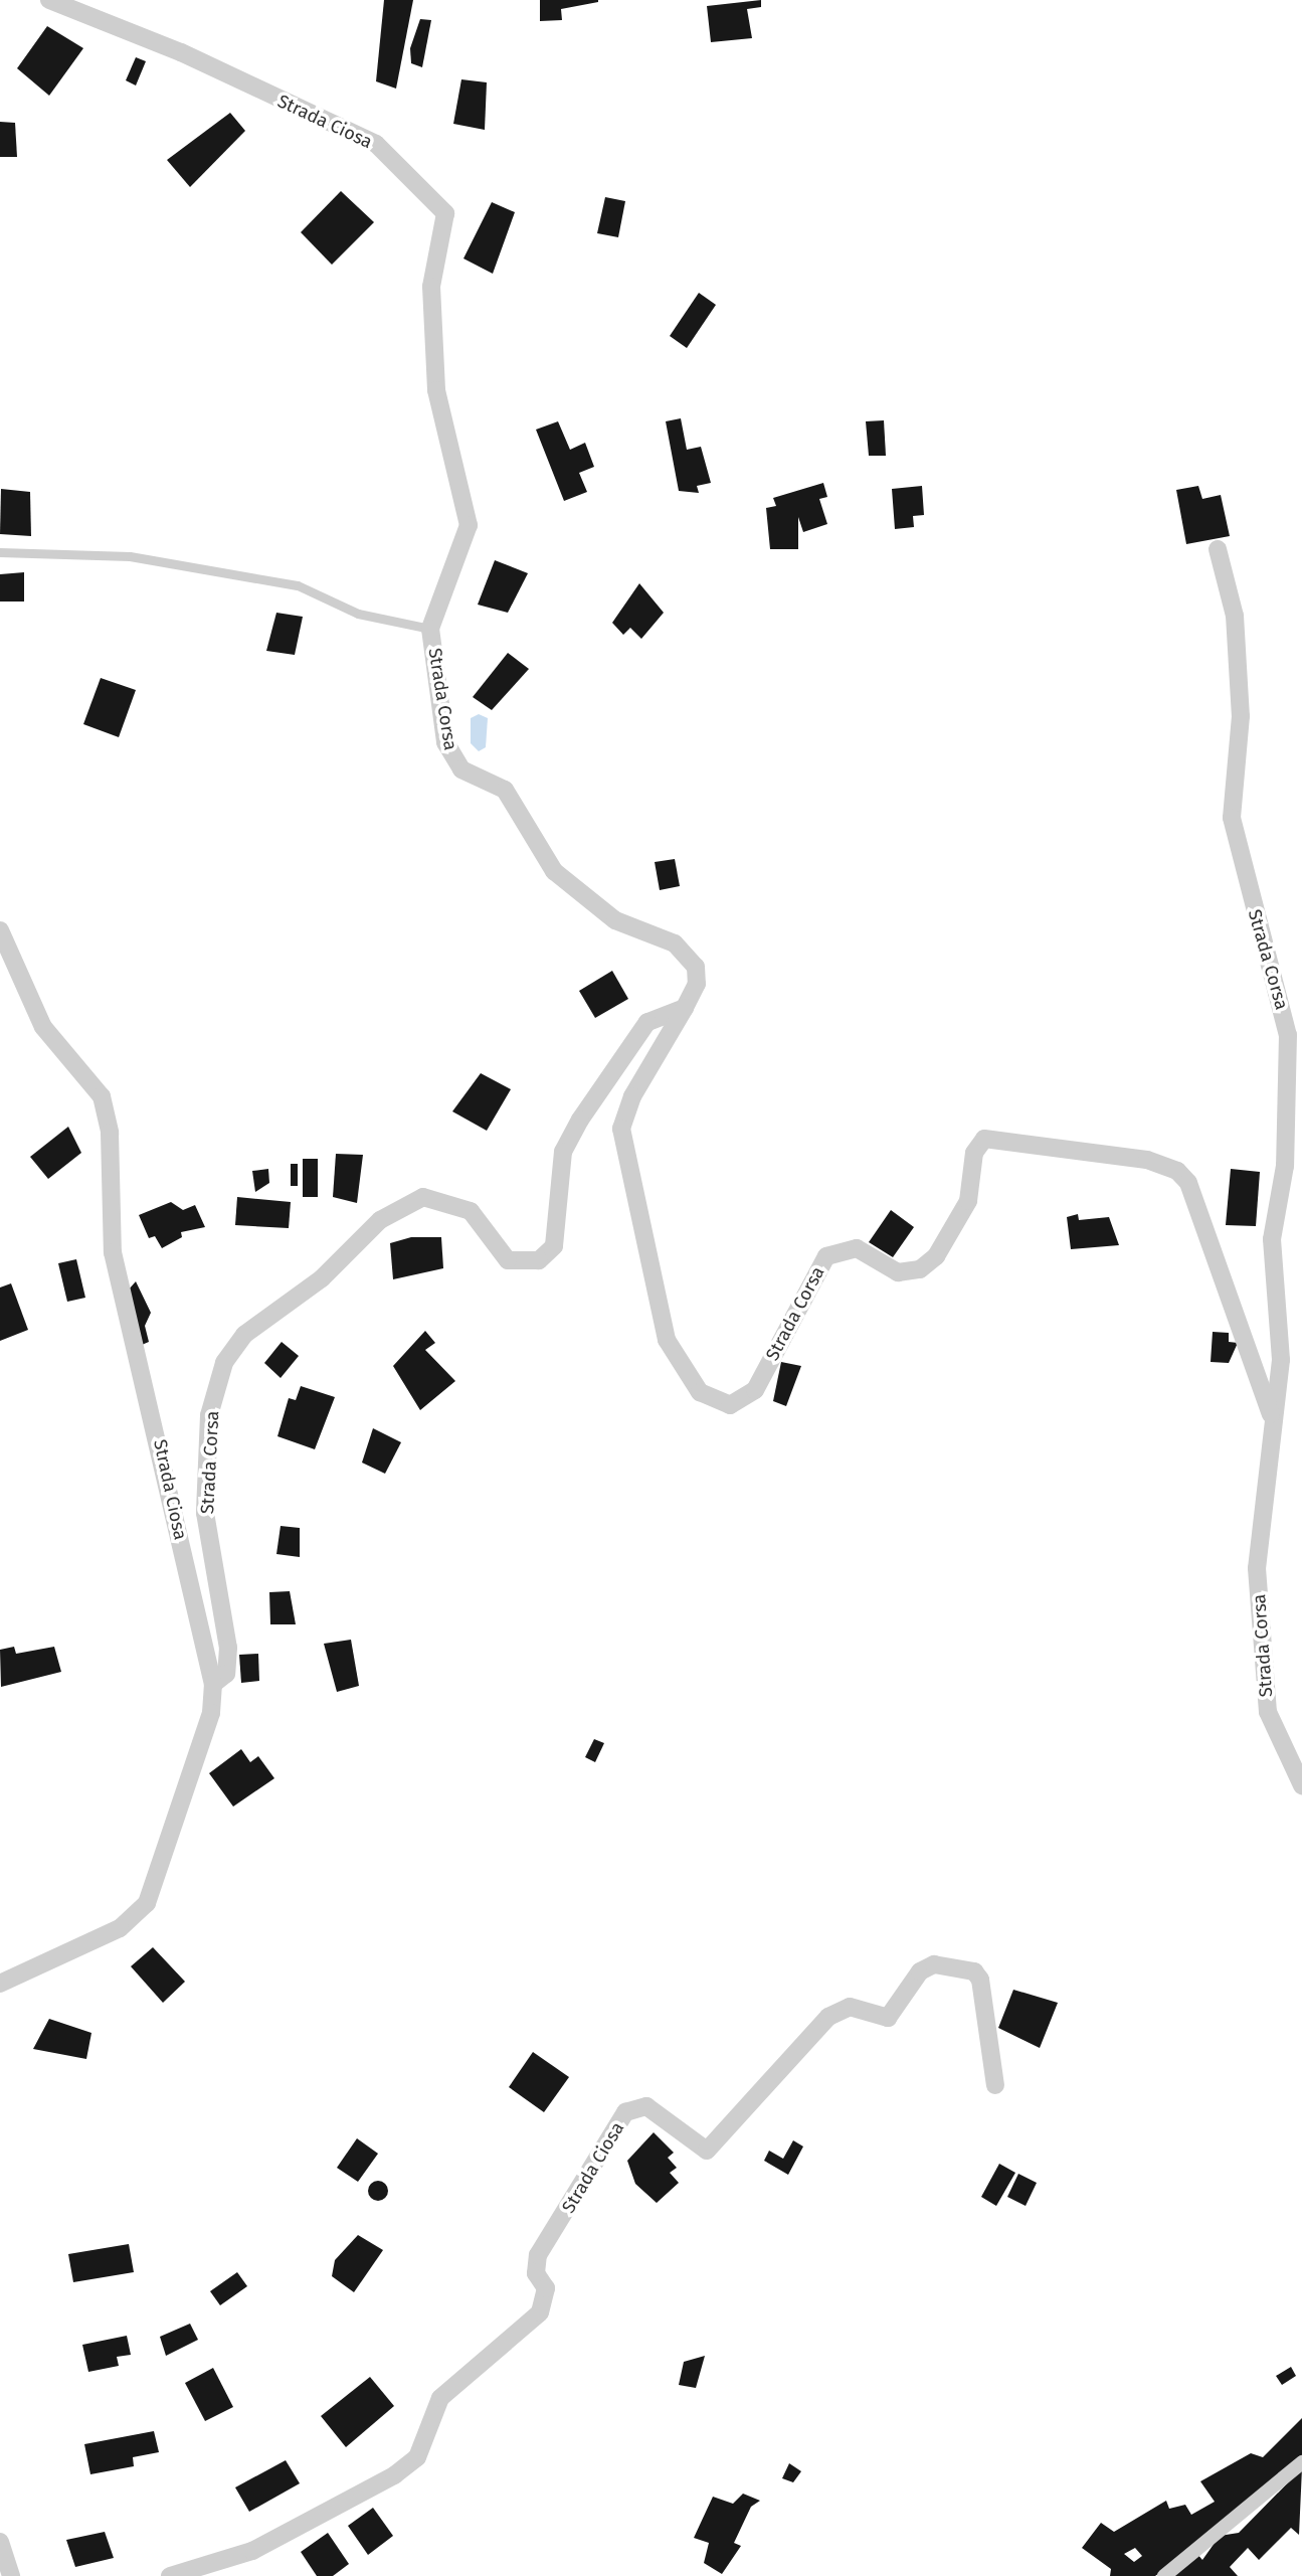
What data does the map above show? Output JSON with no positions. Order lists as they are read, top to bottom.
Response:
{
  "streets": {
    "street": ["Strada Ciosa", "Strada Corsa"]
  },
  "crossings": [
    ["Strada Ciosa", "Strada Corsa"]
  ]
}
